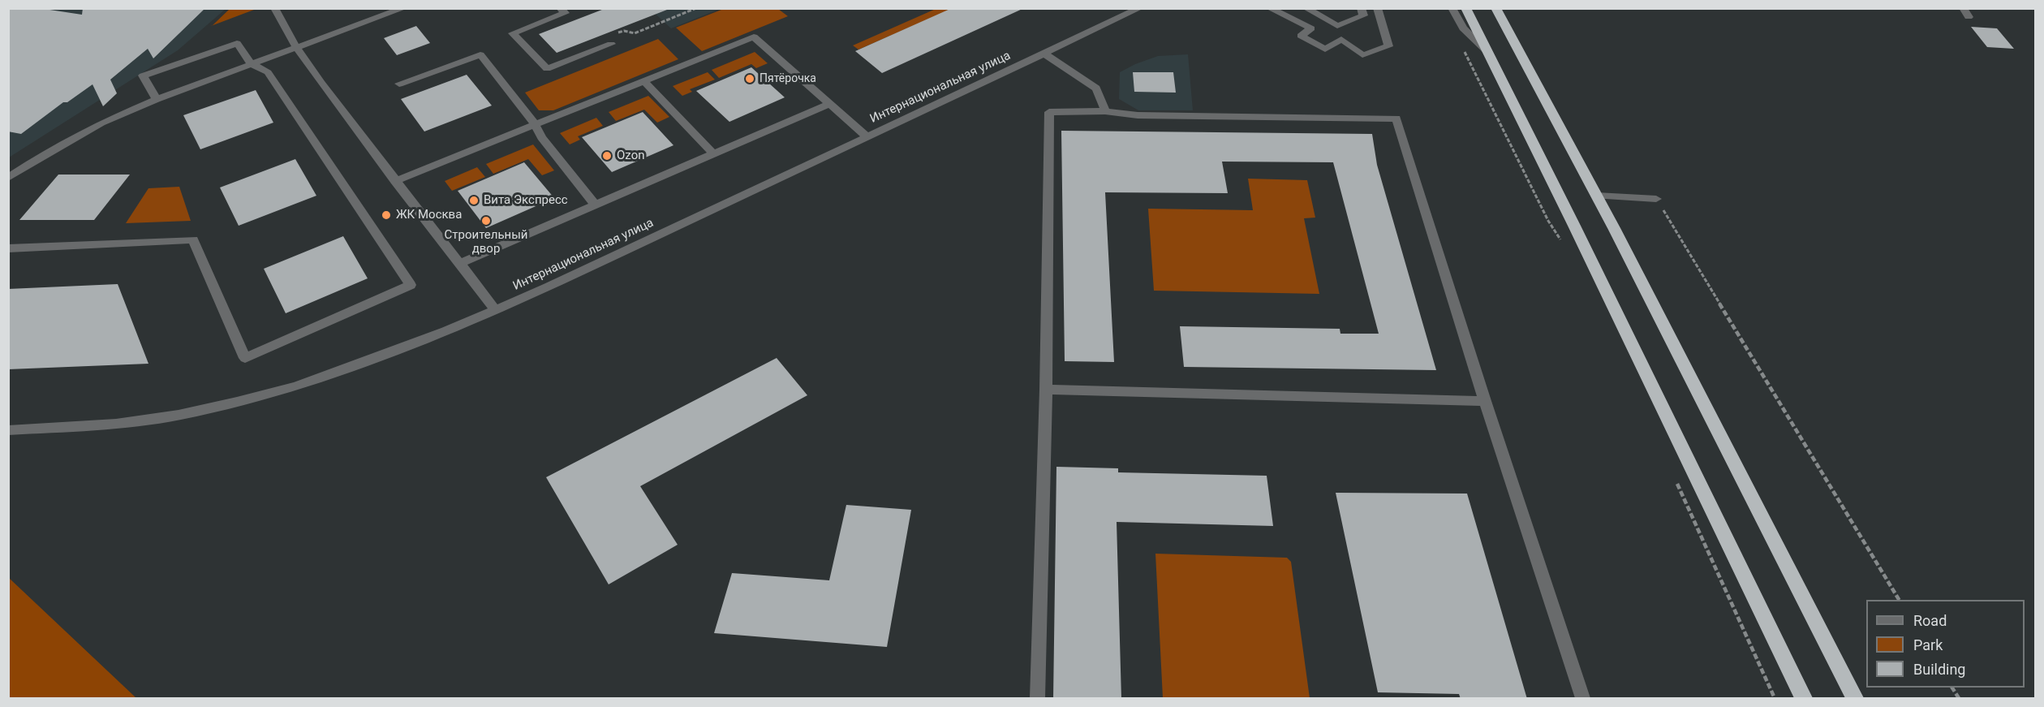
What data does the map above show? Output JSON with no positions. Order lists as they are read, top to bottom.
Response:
{
  "streets": {
    "street": ["Интернациональная улица"]
  },
  "places": [
    "Пятёрочка",
    "Ozon",
    "Вита Экспресс",
    "ЖК Москва",
    "Строительный двор"
  ],
  "legend": ["Road", "Park", "Building"]
}
